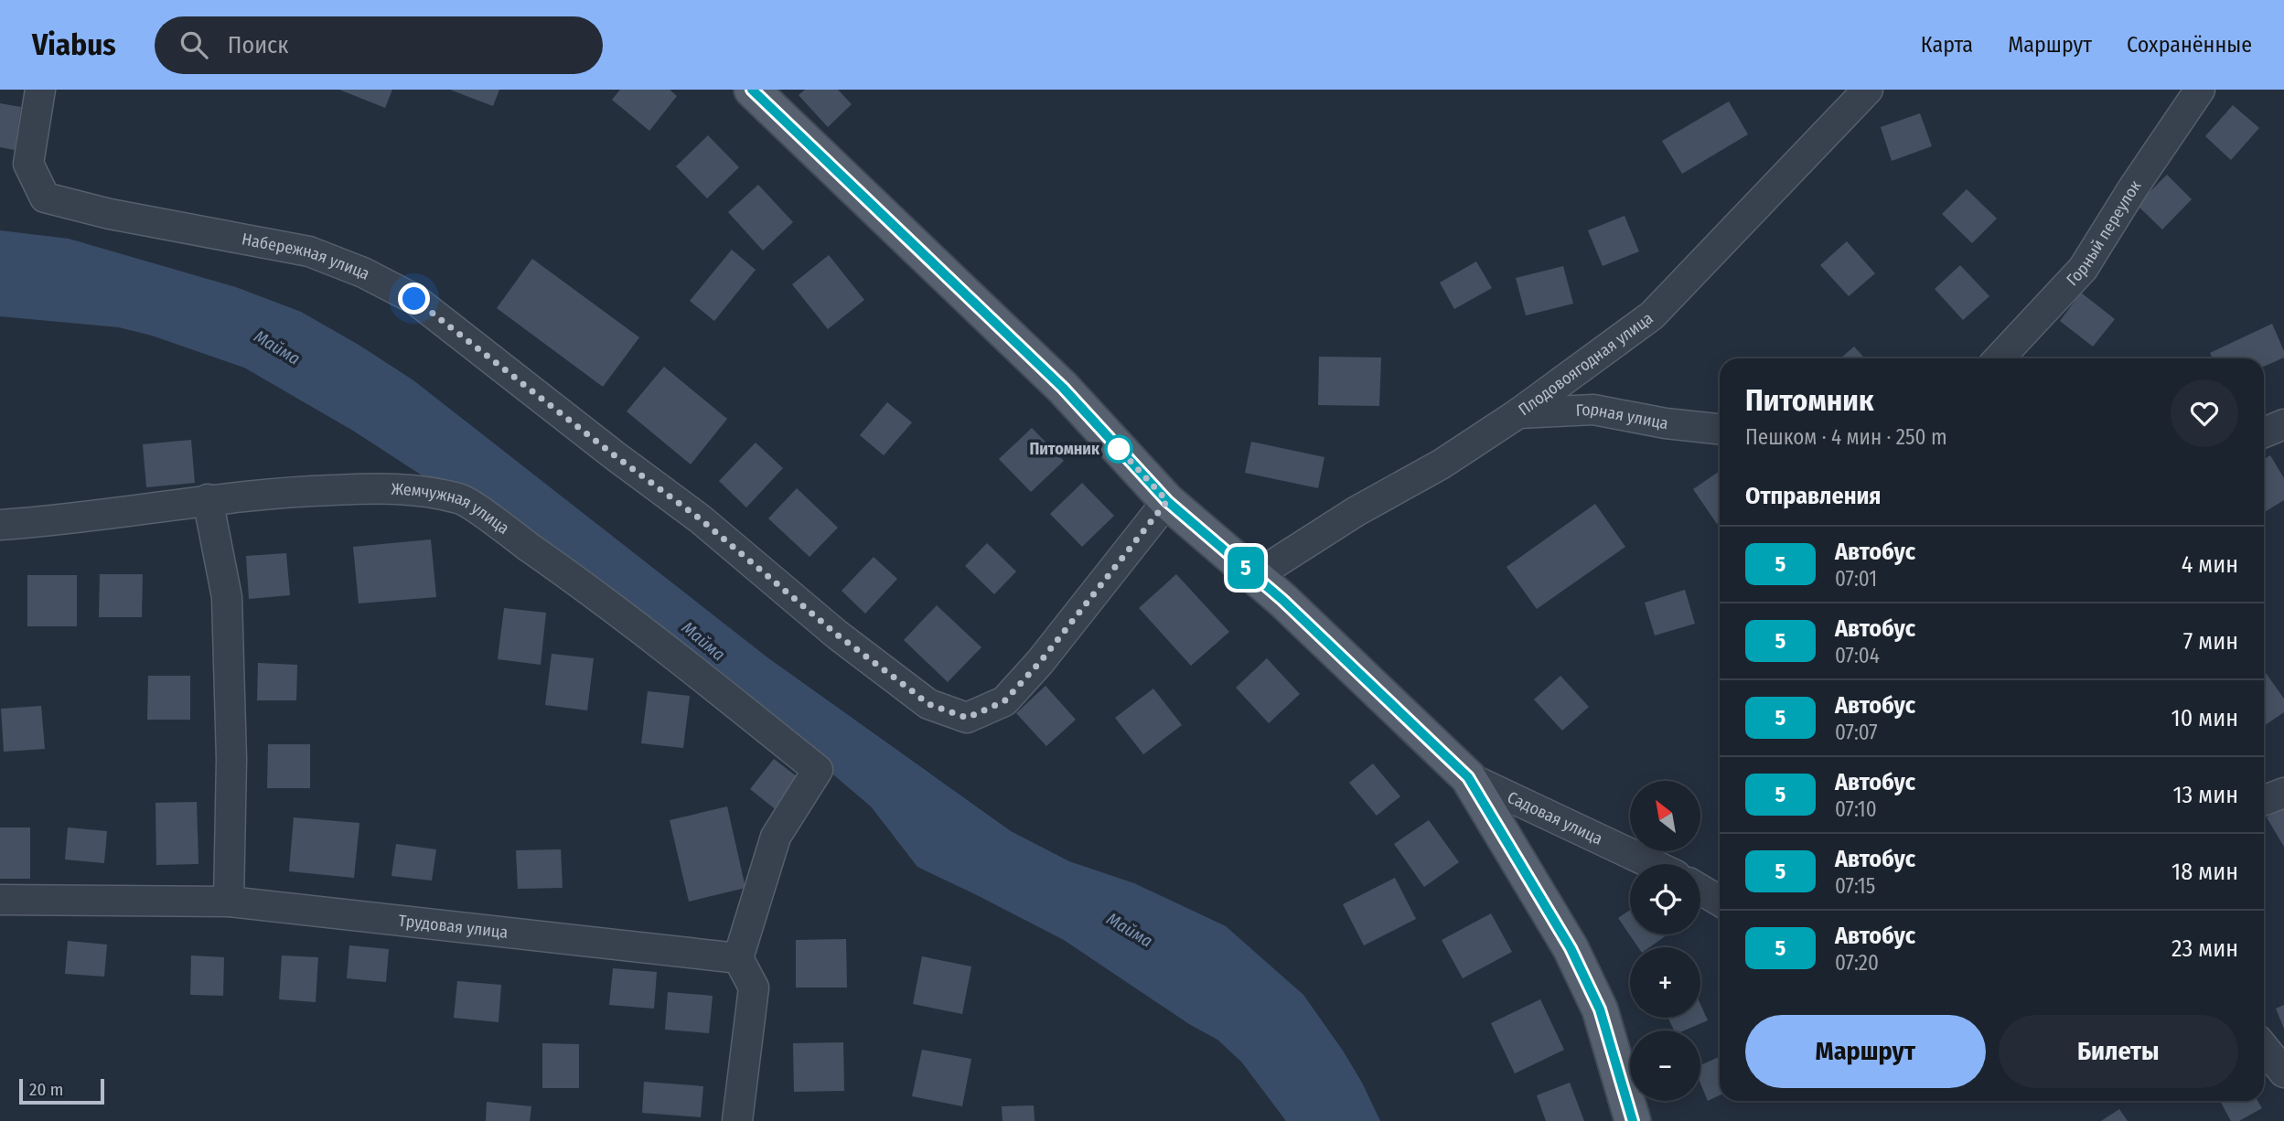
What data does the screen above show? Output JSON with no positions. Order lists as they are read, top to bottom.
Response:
{
  "streets": {
    "street": [
      "Горный переулок",
      "Набережная улица",
      "Плодовоягодная улица",
      "Горная улица",
      "Жемчужная улица",
      "Садовая улица",
      "Трудовая улица"
    ]
  },
  "crossings": [
    ["Плодовоягодная улица", "Горная улица"],
    ["Жемчужная улица", "Трудовая улица"]
  ],
  "water": ["Майма"],
  "places": ["Питомник"],
  "lines": ["bus line 5"],
  "scale_bar": "20 m",
  "north": "top left",
  "page": {
    "header": "Viabus",
    "search": "Поиск",
    "nav": ["Карта", "Маршрут", "Сохранённые"],
    "on_map": "5",
    "heading": [
      ["Питомник", "Пешком · 4 мин · 250 m"],
      "Отправления"
    ],
    "list": [
      {
        "mark": "5",
        "name": "Автобус",
        "note": "07:01",
        "value": "4 мин"
      },
      {
        "mark": "5",
        "name": "Автобус",
        "note": "07:04",
        "value": "7 мин"
      },
      {
        "mark": "5",
        "name": "Автобус",
        "note": "07:07",
        "value": "10 мин"
      },
      {
        "mark": "5",
        "name": "Автобус",
        "note": "07:10",
        "value": "13 мин"
      },
      {
        "mark": "5",
        "name": "Автобус",
        "note": "07:15",
        "value": "18 мин"
      },
      {
        "mark": "5",
        "name": "Автобус",
        "note": "07:20",
        "value": "23 мин"
      }
    ],
    "map_buttons": ["+", "−"],
    "buttons": ["Маршрут", "Билеты"],
    "scale": "20 m"
  }
}
